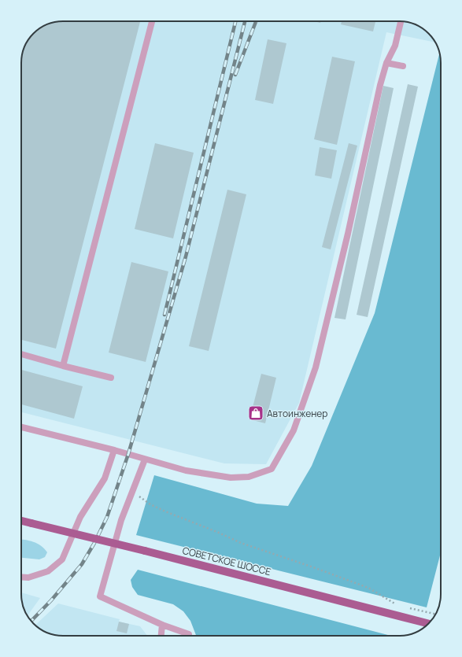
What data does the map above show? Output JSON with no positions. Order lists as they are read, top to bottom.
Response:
{
  "streets": {
    "main road": ["СОВЕТСКОЕ ШОССЕ"]
  },
  "places": {
    "shop": ["Автоинженер"]
  }
}
